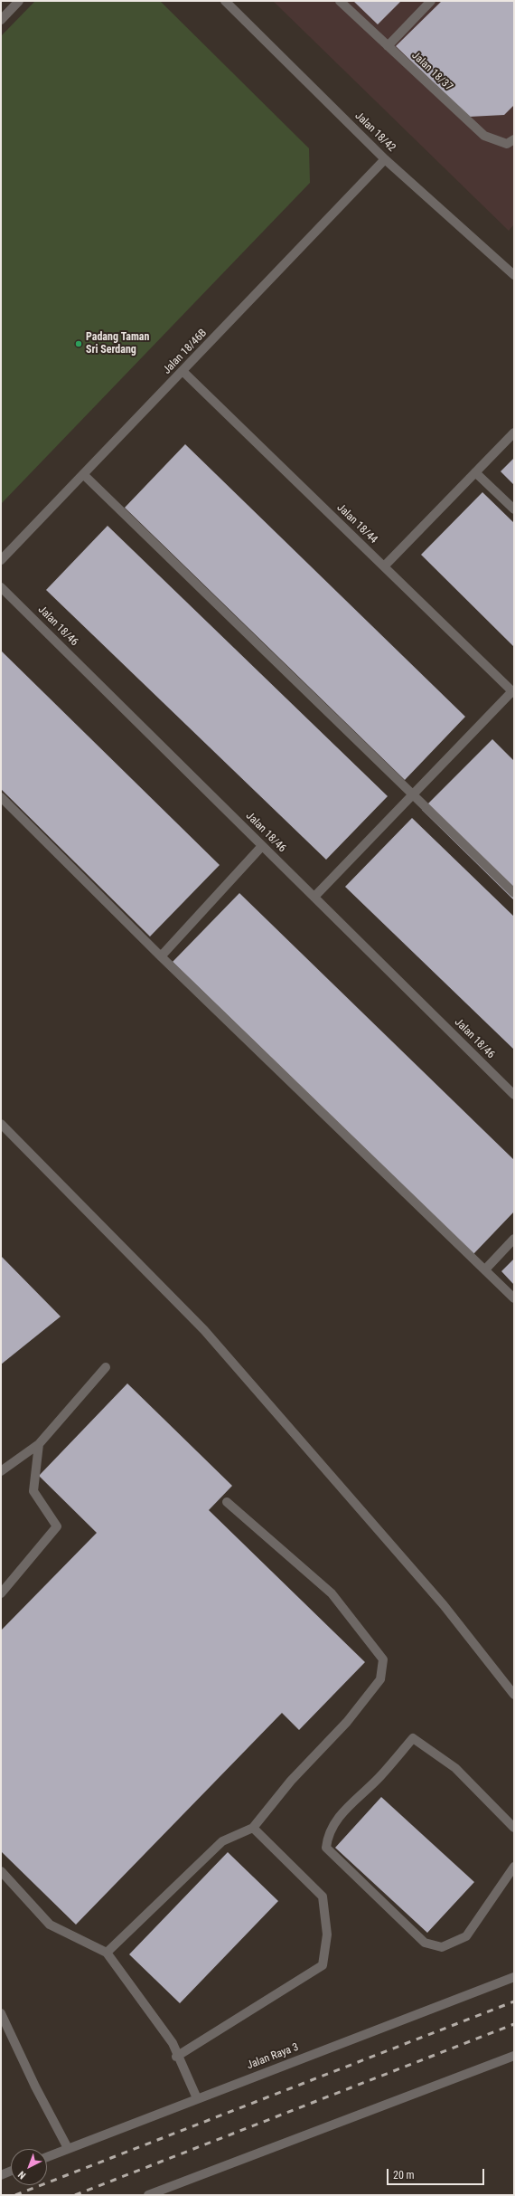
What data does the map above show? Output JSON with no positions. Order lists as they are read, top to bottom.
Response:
{
  "streets": {
    "street": [
      "Jalan 18/37",
      "Jalan 18/42",
      "Jalan 18/46B",
      "Jalan 18/44",
      "Jalan 18/46",
      "Jalan Raya 3"
    ]
  },
  "crossings": [
    ["Jalan 18/42", "Jalan 18/46B"],
    ["Jalan 18/46B", "Jalan 18/44"]
  ],
  "places": ["Padang Taman Sri Serdang"],
  "scale_bar": "20 m",
  "north": "bottom left"
}
